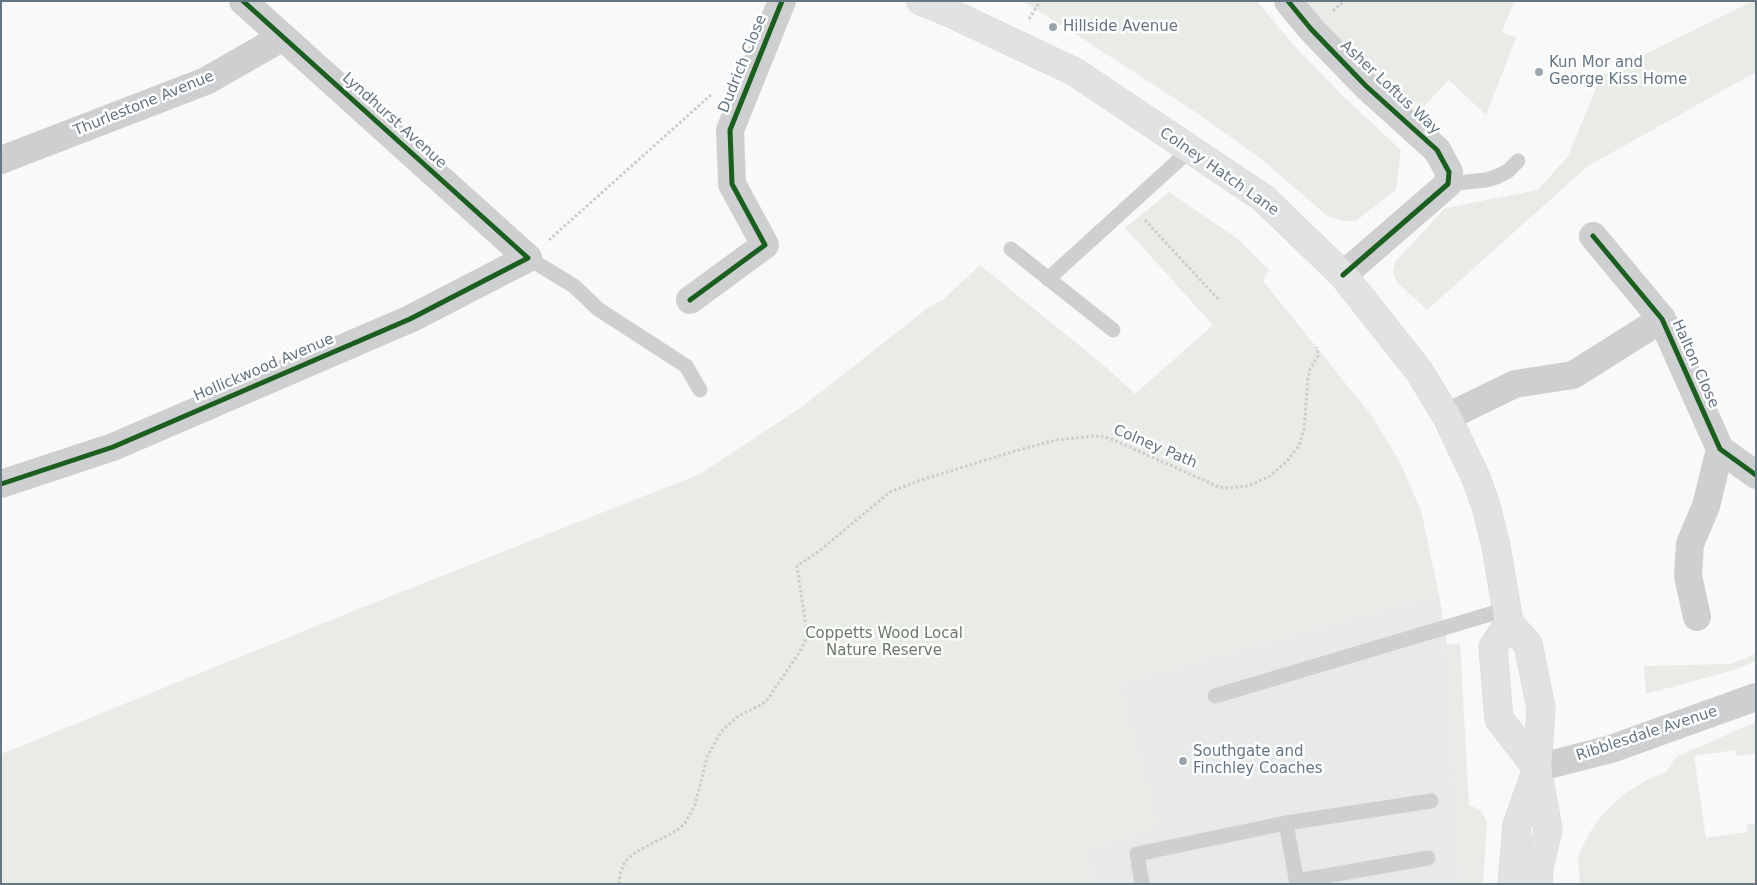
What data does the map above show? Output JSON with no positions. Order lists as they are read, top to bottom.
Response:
{
  "streets": {
    "main road": ["Colney Hatch Lane"],
    "street": [
      "Dudrich Close",
      "Asher Loftus Way",
      "Thurlestone Avenue",
      "Lyndhurst Avenue",
      "Halton Close",
      "Hollickwood Avenue",
      "Ribblesdale Avenue"
    ],
    "path": ["Colney Path"]
  },
  "crossings": [
    ["Thurlestone Avenue", "Lyndhurst Avenue"],
    ["Lyndhurst Avenue", "Hollickwood Avenue"],
    ["Colney Hatch Lane", "Halton Close"]
  ],
  "parks": ["Coppetts Wood Local Nature Reserve"],
  "places": ["Hillside Avenue", "Kun Mor and George Kiss Home", "Southgate and Finchley Coaches"]
}
